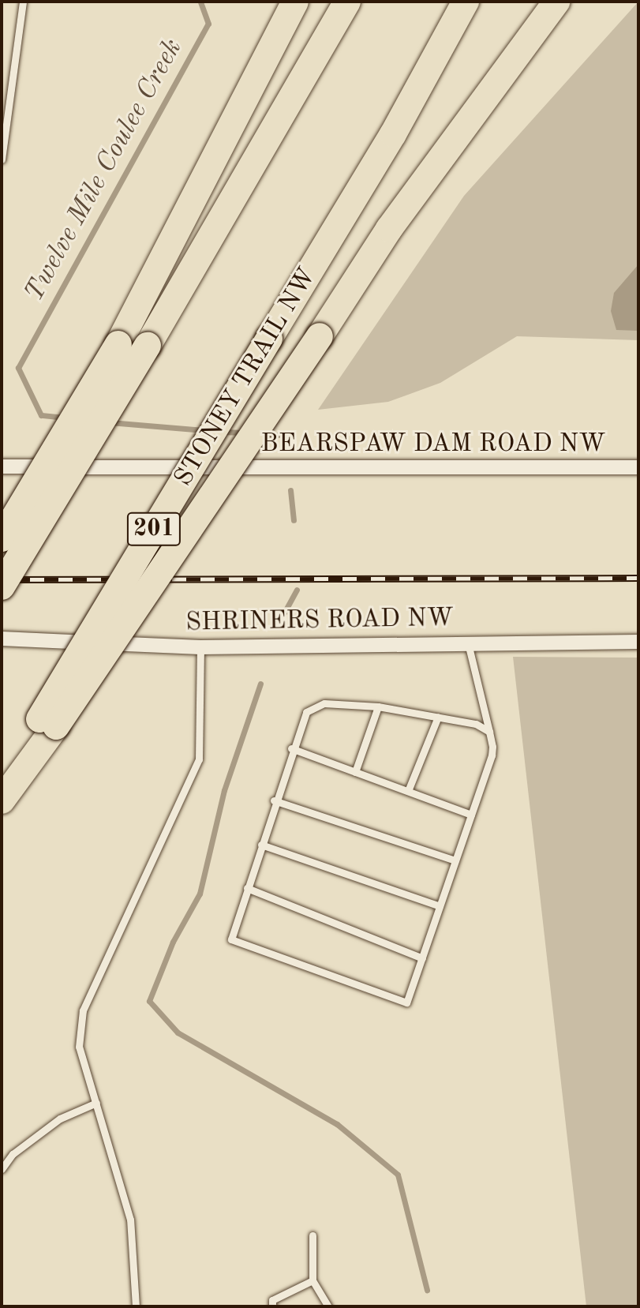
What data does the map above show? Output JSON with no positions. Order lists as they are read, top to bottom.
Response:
{
  "streets": {
    "highway": ["STONEY TRAIL NW", "201"],
    "street": ["BEARSPAW DAM ROAD NW", "SHRINERS ROAD NW"]
  },
  "water": ["Twelve Mile Coulee Creek"]
}
